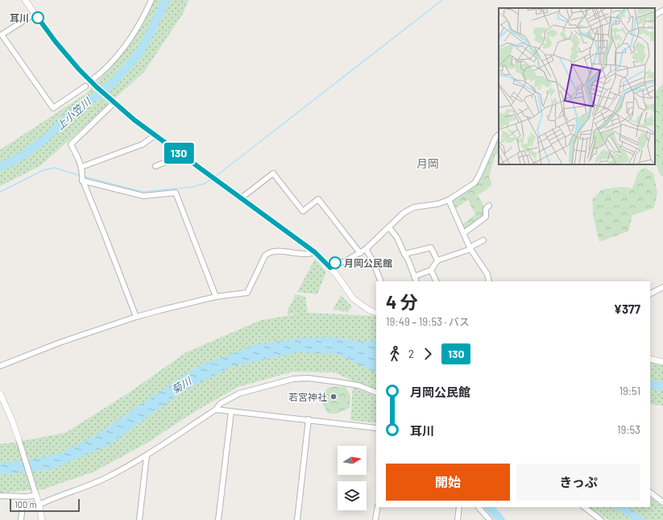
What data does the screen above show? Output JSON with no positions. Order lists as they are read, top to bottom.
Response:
{
  "districts": ["月岡"],
  "water": ["上小笠川", "菊川"],
  "places": ["耳川", "月岡公民館", "若宮神社"],
  "lines": ["bus line 130"],
  "scale_bar": "100 m",
  "north": "right",
  "page": {
    "on_map": "130",
    "heading": ["4 分", "19:49 – 19:53 · バス", "¥377"],
    "legs": ["2", "130"],
    "list": [
      {
        "name": "月岡公民館",
        "value": "19:51"
      },
      {
        "name": "耳川",
        "value": "19:53"
      }
    ],
    "buttons": ["開始", "きっぷ"],
    "scale": "100 m"
  }
}
